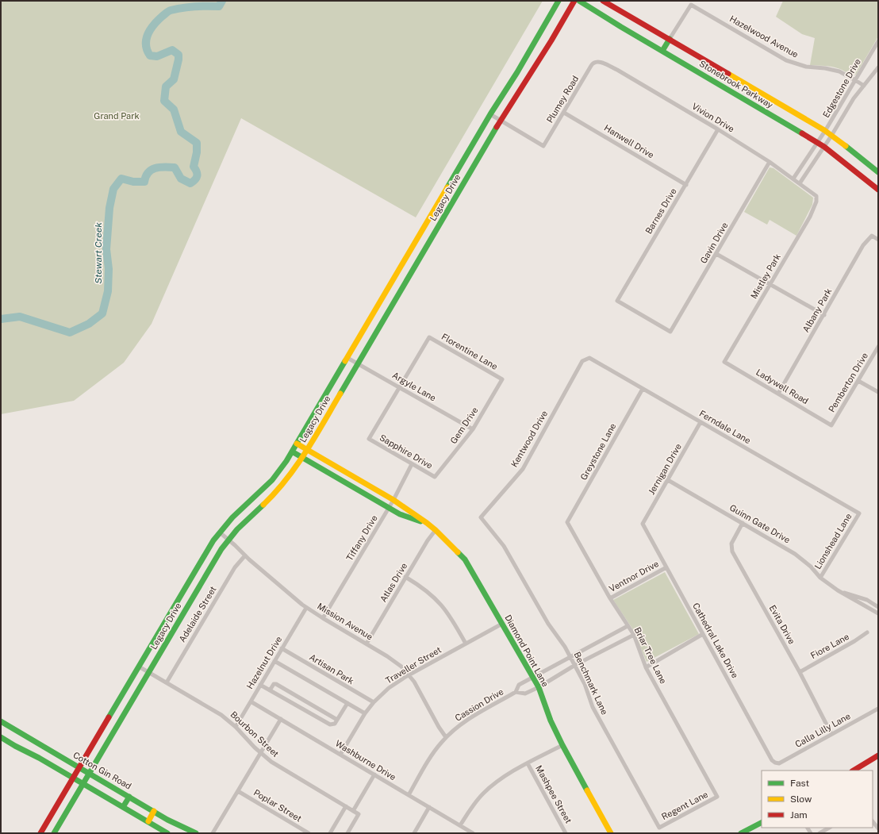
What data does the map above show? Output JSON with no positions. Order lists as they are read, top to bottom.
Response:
{
  "streets": {
    "main road": [
      "Stonebrook Parkway",
      "Legacy Drive",
      "Diamond Point Lane",
      "Cotton Gin Road"
    ],
    "street": [
      "Hazelwood Avenue",
      "Edgestone Drive",
      "Plumey Road",
      "Vivion Drive",
      "Hanwell Drive",
      "Barnes Drive",
      "Gavin Drive",
      "Mistley Park",
      "Albany Park",
      "Florentine Lane",
      "Pemberton Drive",
      "Argyle Lane",
      "Ladywell Road",
      "Gem Drive",
      "Ferndale Lane",
      "Kentwood Drive",
      "Sapphire Drive",
      "Greystone Lane",
      "Jernigan Drive",
      "Guinn Gate Drive",
      "Tiffany Drive",
      "Lionshead Lane",
      "Ventnor Drive",
      "Atlas Drive",
      "Adelaide Street",
      "Mission Avenue",
      "Evita Drive",
      "Cathedral Lake Drive",
      "Fiore Lane",
      "Briar Tree Lane",
      "Hazelnut Drive",
      "Traveller Street",
      "Artisan Park",
      "Benchmark Lane",
      "Cassion Drive",
      "Calla Lilly Lane",
      "Bourbon Street",
      "Washburne Drive",
      "Mashpee Street",
      "Poplar Street",
      "Regent Lane"
    ]
  },
  "crossings": [
    ["Hazelwood Avenue", "Stonebrook Parkway"],
    ["Hazelwood Avenue", "Edgestone Drive"],
    ["Stonebrook Parkway", "Edgestone Drive"],
    ["Edgestone Drive", "Vivion Drive"],
    ["Plumey Road", "Vivion Drive"],
    ["Plumey Road", "Hanwell Drive"],
    ["Plumey Road", "Legacy Drive"],
    ["Vivion Drive", "Barnes Drive"],
    ["Vivion Drive", "Gavin Drive"],
    ["Vivion Drive", "Mistley Park"],
    ["Hanwell Drive", "Barnes Drive"],
    ["Legacy Drive", "Argyle Lane"],
    ["Legacy Drive", "Mission Avenue"],
    ["Legacy Drive", "Diamond Point Lane"],
    ["Legacy Drive", "Bourbon Street"],
    ["Legacy Drive", "Cotton Gin Road"],
    ["Barnes Drive", "Gavin Drive"],
    ["Mistley Park", "Ladywell Road"],
    ["Albany Park", "Ladywell Road"],
    ["Florentine Lane", "Argyle Lane"],
    ["Florentine Lane", "Gem Drive"],
    ["Florentine Lane", "Sapphire Drive"],
    ["Pemberton Drive", "Ladywell Road"],
    ["Argyle Lane", "Gem Drive"],
    ["Argyle Lane", "Sapphire Drive"],
    ["Gem Drive", "Sapphire Drive"],
    ["Ferndale Lane", "Kentwood Drive"],
    ["Ferndale Lane", "Greystone Lane"],
    ["Ferndale Lane", "Jernigan Drive"],
    ["Ferndale Lane", "Lionshead Lane"],
    ["Kentwood Drive", "Benchmark Lane"],
    ["Sapphire Drive", "Tiffany Drive"],
    ["Greystone Lane", "Briar Tree Lane"],
    ["Jernigan Drive", "Guinn Gate Drive"],
    ["Jernigan Drive", "Cathedral Lake Drive"],
    ["Guinn Gate Drive", "Lionshead Lane"],
    ["Guinn Gate Drive", "Evita Drive"],
    ["Tiffany Drive", "Mission Avenue"],
    ["Tiffany Drive", "Diamond Point Lane"],
    ["Ventnor Drive", "Cathedral Lake Drive"],
    ["Ventnor Drive", "Briar Tree Lane"],
    ["Atlas Drive", "Mission Avenue"],
    ["Atlas Drive", "Diamond Point Lane"],
    ["Adelaide Street", "Mission Avenue"],
    ["Adelaide Street", "Bourbon Street"],
    ["Mission Avenue", "Hazelnut Drive"],
    ["Mission Avenue", "Traveller Street"],
    ["Mission Avenue", "Cassion Drive"],
    ["Evita Drive", "Fiore Lane"],
    ["Evita Drive", "Calla Lilly Lane"],
    ["Cathedral Lake Drive", "Calla Lilly Lane"],
    ["Diamond Point Lane", "Traveller Street"],
    ["Diamond Point Lane", "Cassion Drive"],
    ["Briar Tree Lane", "Cassion Drive"],
    ["Briar Tree Lane", "Regent Lane"],
    ["Hazelnut Drive", "Artisan Park"],
    ["Hazelnut Drive", "Bourbon Street"],
    ["Hazelnut Drive", "Washburne Drive"],
    ["Traveller Street", "Artisan Park"],
    ["Traveller Street", "Washburne Drive"],
    ["Benchmark Lane", "Cassion Drive"],
    ["Benchmark Lane", "Regent Lane"],
    ["Cassion Drive", "Washburne Drive"]
  ],
  "water": ["Stewart Creek"],
  "parks": ["Grand Park"],
  "legend": ["Fast", "Slow", "Jam"]
}
